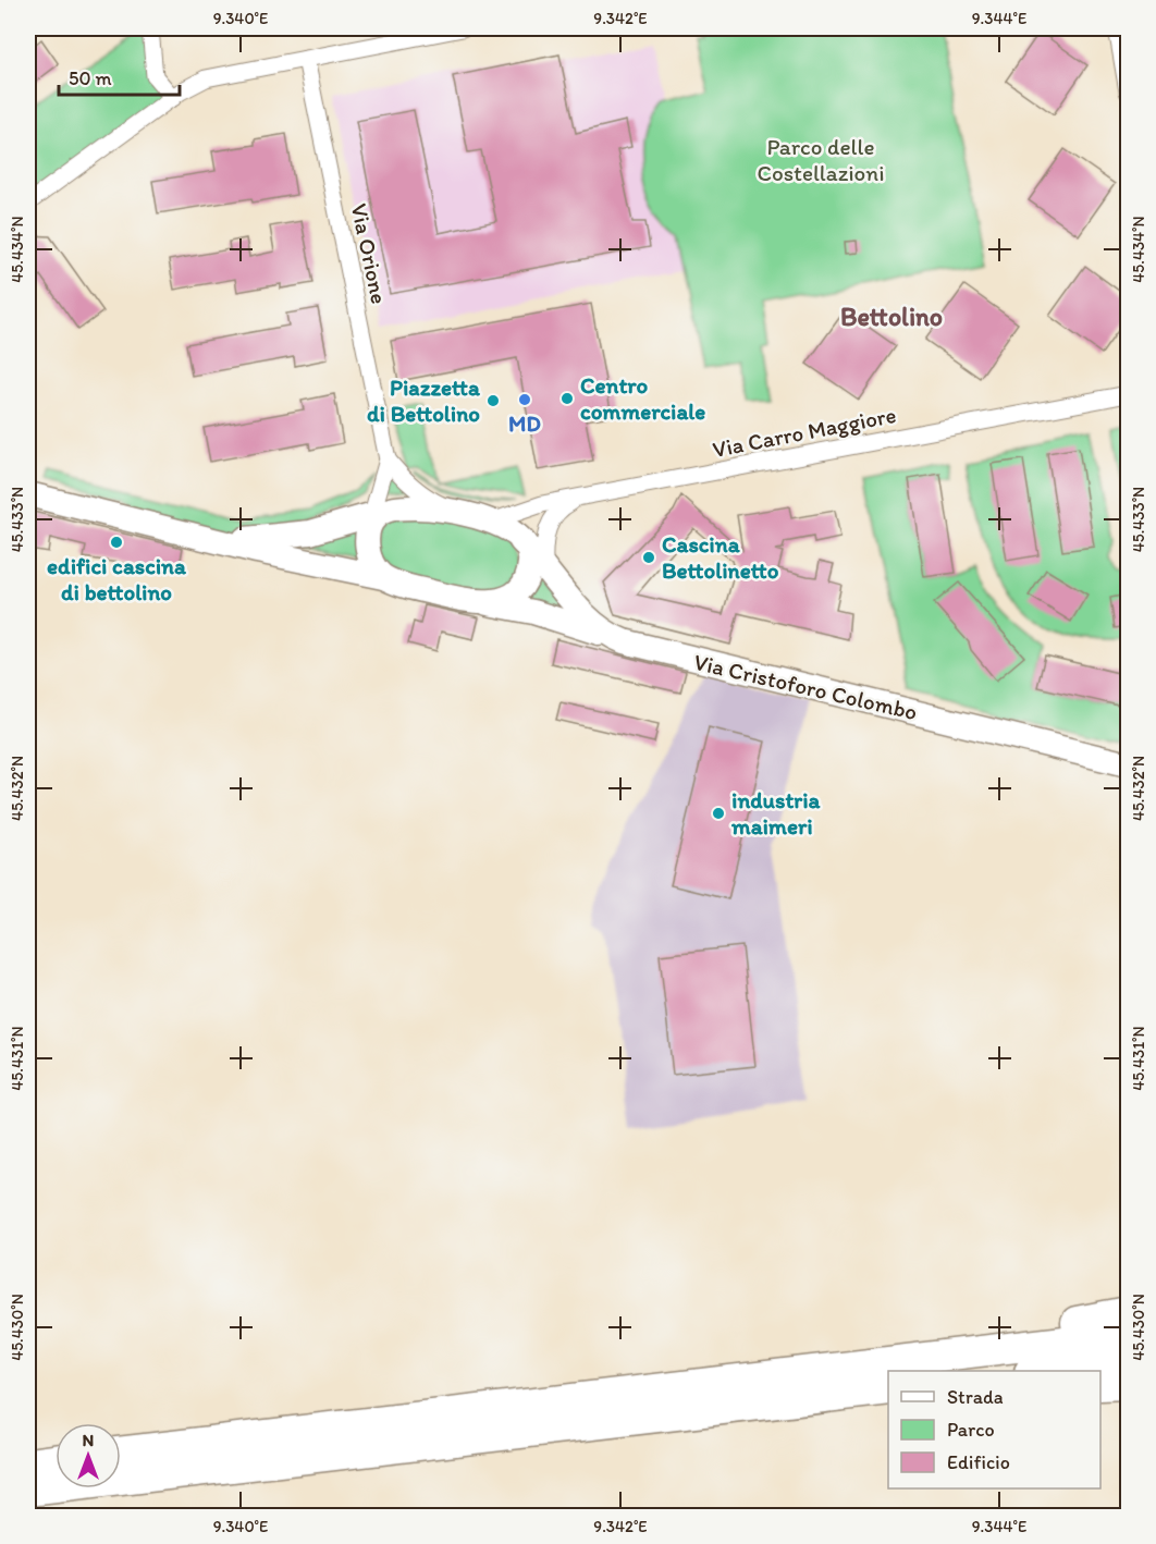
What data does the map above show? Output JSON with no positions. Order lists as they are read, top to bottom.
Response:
{
  "streets": {
    "main road": ["Via Cristoforo Colombo"],
    "street": ["Via Orione", "Via Carro Maggiore"]
  },
  "crossings": [
    ["Via Carro Maggiore", "Via Cristoforo Colombo"]
  ],
  "districts": ["Bettolino"],
  "parks": ["Parco delle Costellazioni"],
  "places": [
    "Centro commerciale",
    "MD",
    "Piazzetta di Bettolino",
    "edifici cascina di bettolino",
    "Cascina Bettolinetto",
    "industria maimeri"
  ],
  "legend": ["Strada", "Parco", "Edificio"],
  "scale_bar": "50 m",
  "north": "top",
  "coordinates": [
    "9.340°E",
    "9.342°E",
    "9.344°E",
    "45.434°N",
    "45.433°N",
    "45.432°N",
    "45.431°N",
    "45.430°N"
  ]
}
